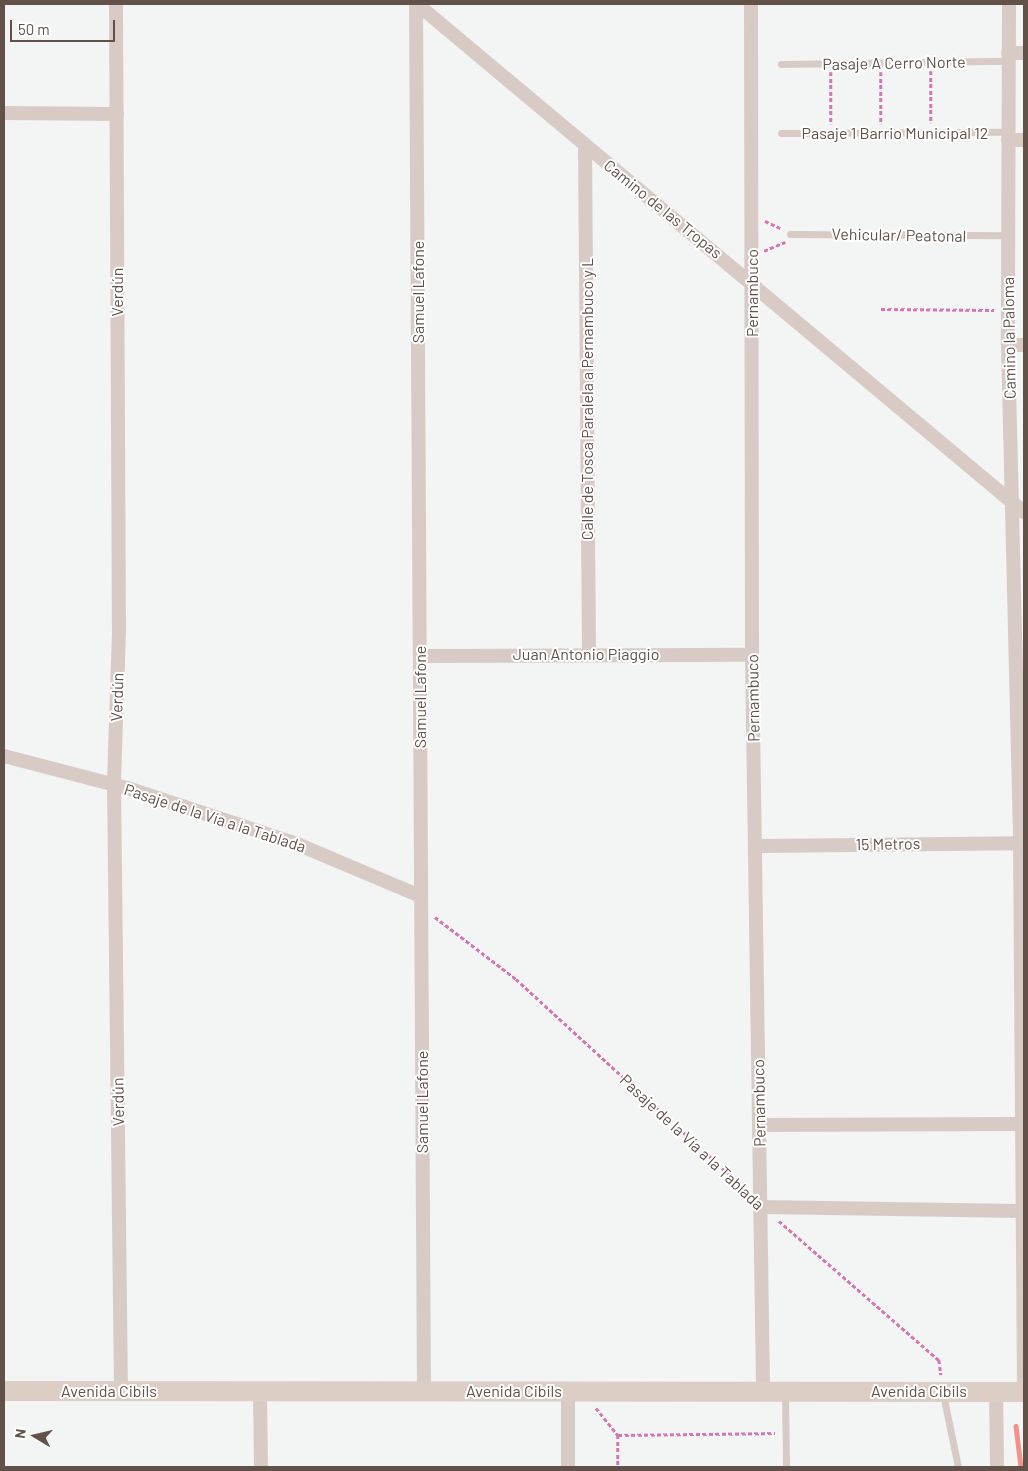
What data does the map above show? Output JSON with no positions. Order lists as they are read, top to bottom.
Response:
{
  "streets": {
    "street": [
      "Camino de las Tropas",
      "Verdún",
      "Samuel Lafone",
      "Pernambuco",
      "Camino la Paloma",
      "Calle de Tosca Paralela a Pernambuco y L",
      "Juan Antonio Piaggio",
      "Pasaje de la Vía a la Tablada",
      "15 Metros",
      "Avenida Cibils"
    ],
    "lane": ["Pasaje A Cerro Norte", "Pasaje 1 Barrio Municipal 12", "Vehicular/ Peatonal"]
  },
  "crossings": [
    ["Pasaje A Cerro Norte", "Camino la Paloma"],
    ["Pasaje 1 Barrio Municipal 12", "Camino la Paloma"],
    ["Camino de las Tropas", "Samuel Lafone"],
    ["Camino de las Tropas", "Pernambuco"],
    ["Camino de las Tropas", "Camino la Paloma"],
    ["Camino de las Tropas", "Calle de Tosca Paralela a Pernambuco y L"],
    ["Vehicular/ Peatonal", "Camino la Paloma"],
    ["Verdún", "Pasaje de la Vía a la Tablada"],
    ["Verdún", "Avenida Cibils"],
    ["Samuel Lafone", "Juan Antonio Piaggio"],
    ["Samuel Lafone", "Pasaje de la Vía a la Tablada"],
    ["Samuel Lafone", "Avenida Cibils"],
    ["Pernambuco", "Juan Antonio Piaggio"],
    ["Pernambuco", "Pasaje de la Vía a la Tablada"],
    ["Pernambuco", "15 Metros"],
    ["Pernambuco", "Avenida Cibils"],
    ["Camino la Paloma", "15 Metros"],
    ["Camino la Paloma", "Avenida Cibils"],
    ["Calle de Tosca Paralela a Pernambuco y L", "Juan Antonio Piaggio"],
    ["Pasaje de la Vía a la Tablada", "Avenida Cibils"]
  ],
  "scale_bar": "50 m",
  "north": "left"
}
